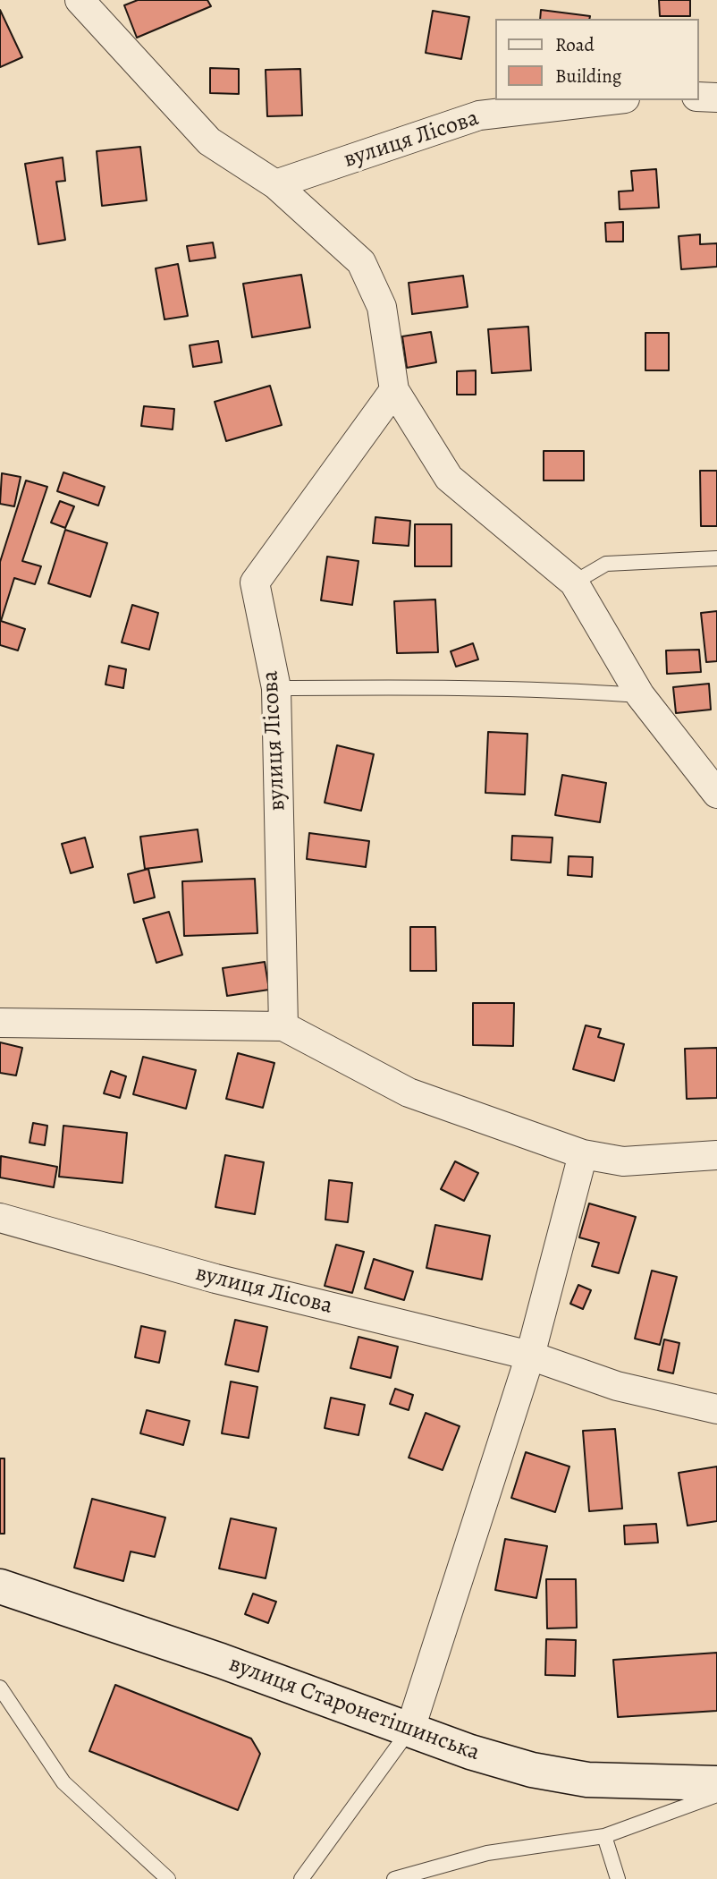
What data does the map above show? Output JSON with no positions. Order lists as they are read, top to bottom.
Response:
{
  "streets": {
    "main road": ["вулиця Старонетішинська"],
    "street": ["вулиця Лісова"]
  },
  "legend": ["Road", "Building"]
}
